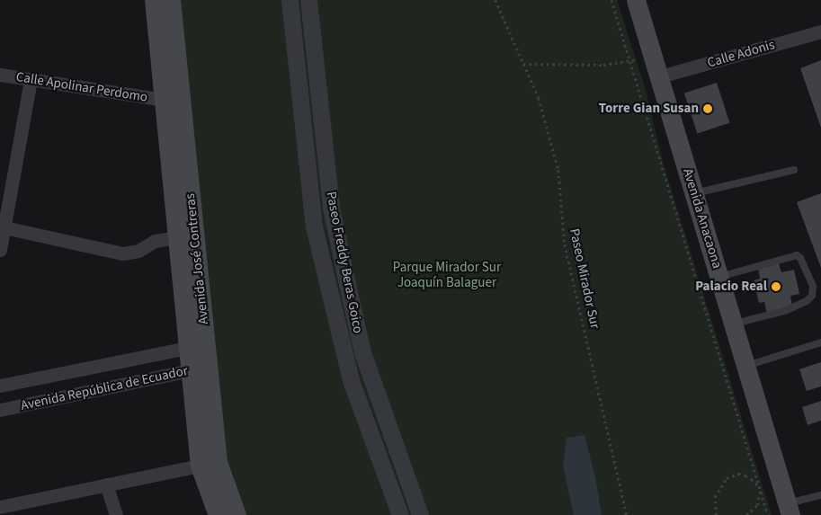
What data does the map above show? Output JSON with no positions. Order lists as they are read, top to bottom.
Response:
{
  "streets": {
    "main road": ["Avenida Anacaona", "Avenida José Contreras"],
    "street": [
      "Calle Adonis",
      "Calle Apolinar Perdomo",
      "Paseo Freddy Beras Goico",
      "Avenida República de Ecuador"
    ],
    "path": ["Paseo Mirador Sur"]
  },
  "crossings": [
    ["Calle Adonis", "Avenida Anacaona"],
    ["Calle Apolinar Perdomo", "Avenida José Contreras"],
    ["Avenida José Contreras", "Avenida República de Ecuador"]
  ],
  "parks": ["Parque Mirador Sur Joaquín Balaguer"],
  "places": ["Torre Gian Susan", "Palacio Real"]
}
